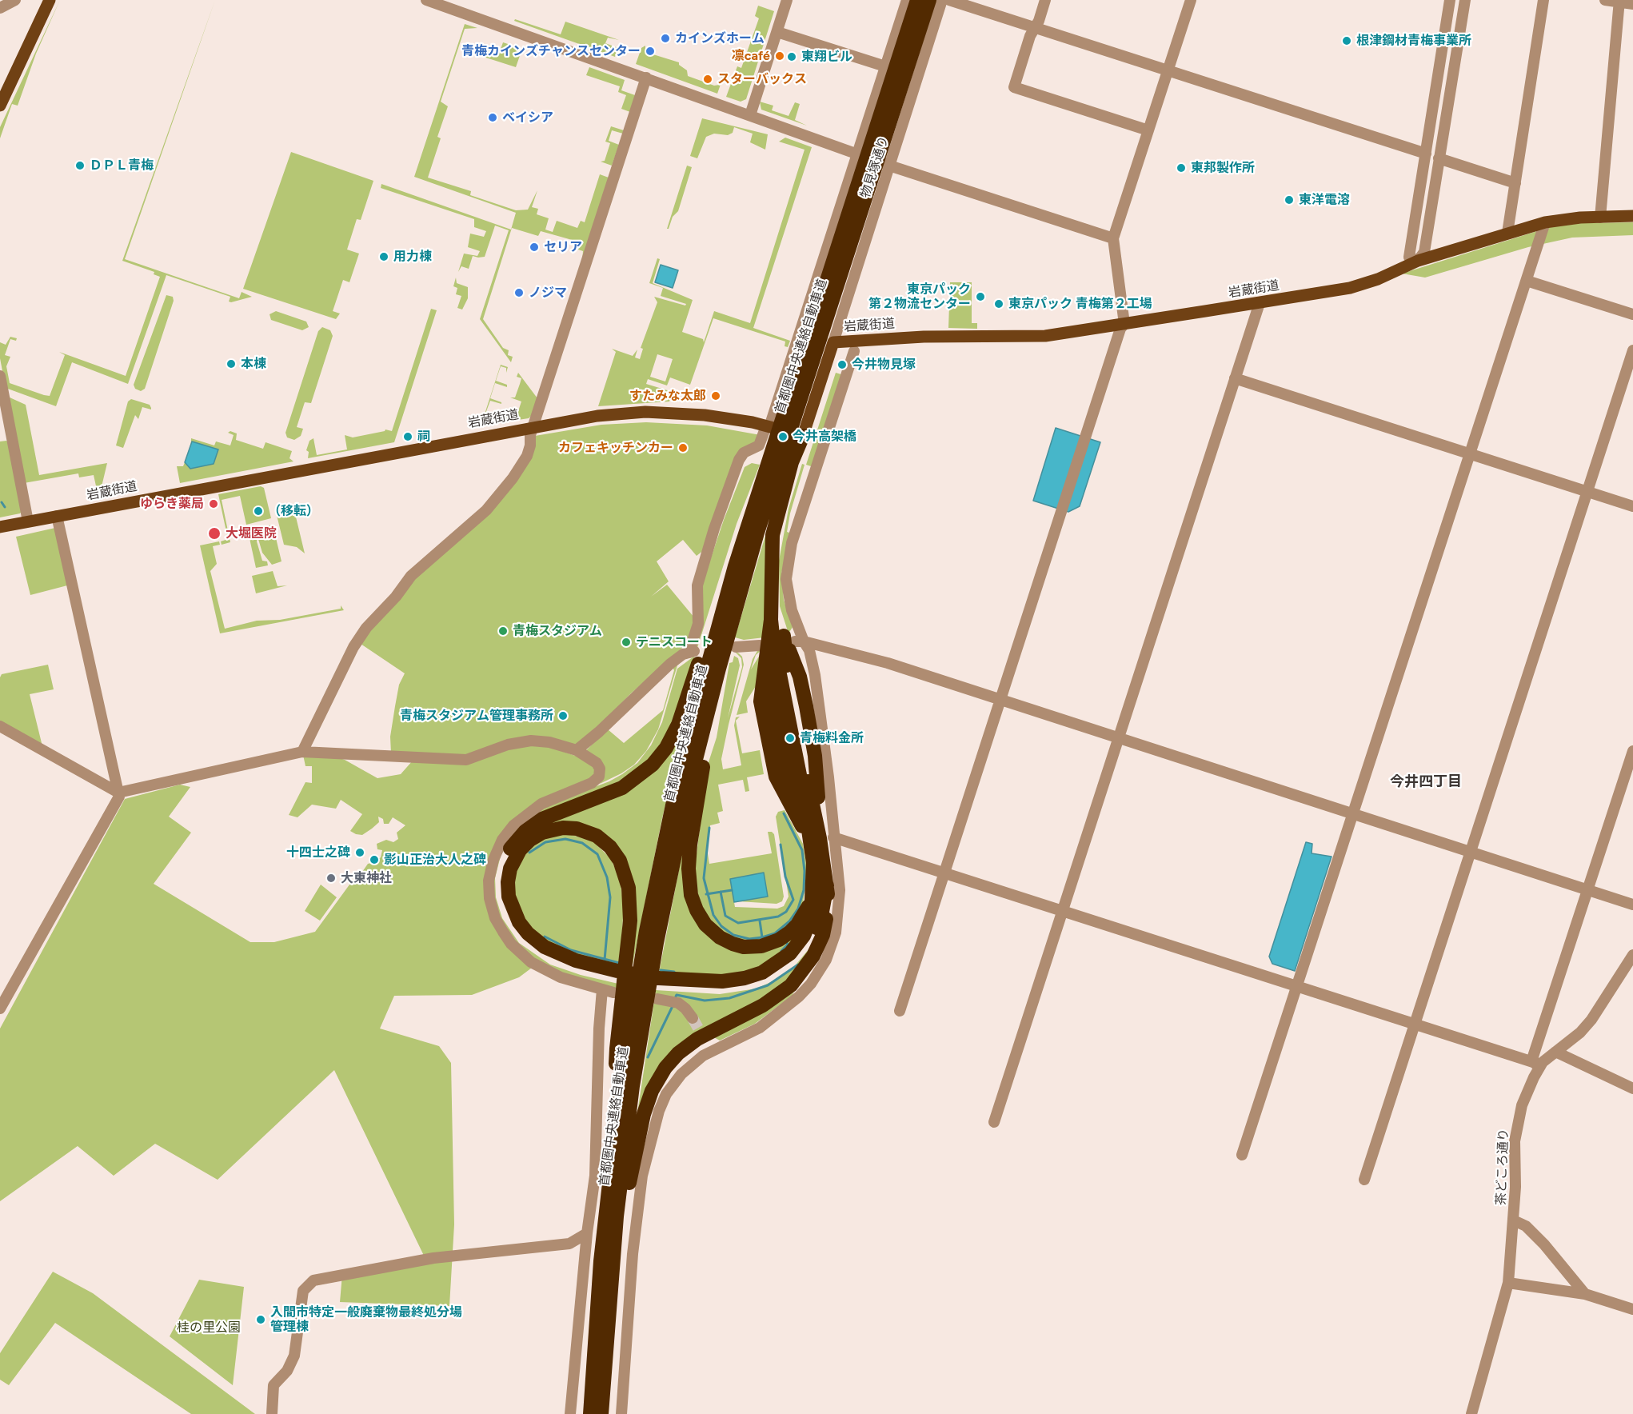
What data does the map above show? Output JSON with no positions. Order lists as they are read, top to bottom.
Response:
{
  "streets": {
    "highway": ["首都圏中央連絡自動車道"],
    "main road": ["岩蔵街道"],
    "street": ["物見塚通り", "茶どころ通り"]
  },
  "crossings": [
    ["物見塚通り", "岩蔵街道"]
  ],
  "districts": ["今井四丁目"],
  "parks": ["桂の里公園"],
  "places": [
    "カインズホーム",
    "根津鋼材青梅事業所",
    "青梅カインズチャンスセンター",
    "凛café",
    "東翔ビル",
    "スターバックス",
    "ベイシア",
    "ＤＰＬ青梅",
    "東邦製作所",
    "東洋電溶",
    "セリア",
    "用力棟",
    "ノジマ",
    "東京パック 第２物流センター",
    "東京パック 青梅第２工場",
    "本棟",
    "今井物見塚",
    "すたみな太郎",
    "祠",
    "今井高架橋",
    "カフェキッチンカー",
    "ゆらき薬局",
    "（移転）",
    "大堀医院",
    "青梅スタジアム",
    "テニスコート",
    "青梅スタジアム管理事務所",
    "青梅料金所",
    "十四士之碑",
    "影山正治大人之碑",
    "大東神社",
    "入間市特定一般廃棄物最終処分場 管理棟"
  ]
}
